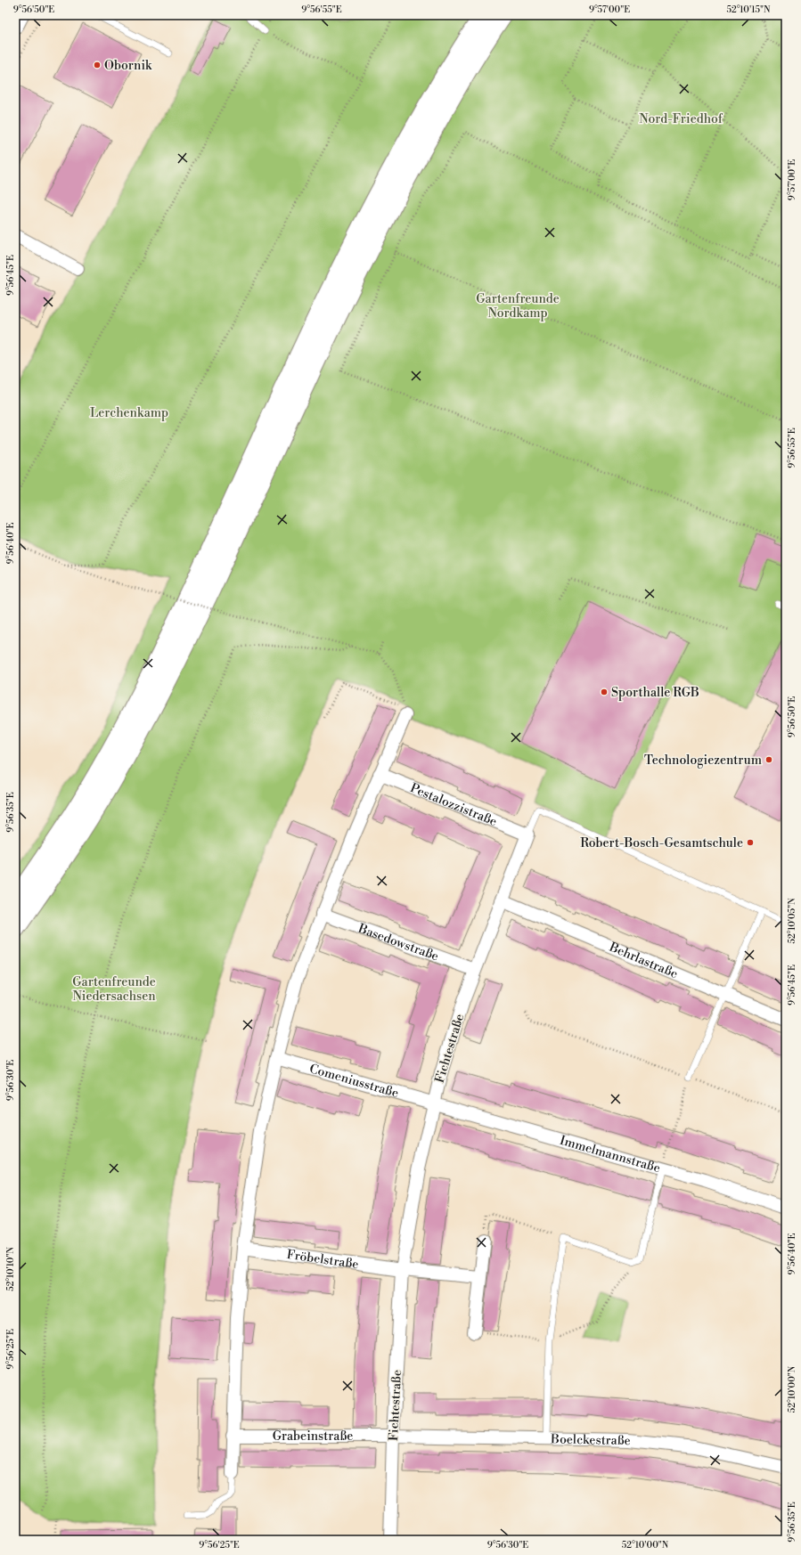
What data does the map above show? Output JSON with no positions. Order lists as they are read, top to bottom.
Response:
{
  "streets": {
    "street": [
      "Pestalozzistraße",
      "Basedowstraße",
      "Behrlastraße",
      "Fichtestraße",
      "Comeniusstraße",
      "Immelmannstraße",
      "Fröbelstraße",
      "Grabeinstraße",
      "Boelckestraße"
    ]
  },
  "crossings": [
    ["Pestalozzistraße", "Fichtestraße"],
    ["Basedowstraße", "Fichtestraße"],
    ["Behrlastraße", "Fichtestraße"],
    ["Fichtestraße", "Comeniusstraße"],
    ["Fichtestraße", "Immelmannstraße"],
    ["Fichtestraße", "Fröbelstraße"],
    ["Fichtestraße", "Grabeinstraße"],
    ["Fichtestraße", "Boelckestraße"],
    ["Comeniusstraße", "Immelmannstraße"],
    ["Grabeinstraße", "Boelckestraße"]
  ],
  "parks": [
    "Nord-Friedhof",
    "Gartenfreunde Nordkamp",
    "Lerchenkamp",
    "Gartenfreunde Niedersachsen"
  ],
  "places": [
    "Obornik",
    "Sporthalle RGB",
    "Technologiezentrum",
    "Robert-Bosch-Gesamtschule"
  ],
  "coordinates": [
    "9°56'50\"E",
    "9°56'55\"E",
    "9°57'00\"E",
    "52°10'15\"N",
    "9°56'45\"E",
    "9°56'40\"E",
    "9°56'35\"E",
    "52°10'05\"N",
    "9°56'30\"E",
    "52°10'10\"N",
    "9°56'25\"E",
    "52°10'00\"N"
  ]
}
